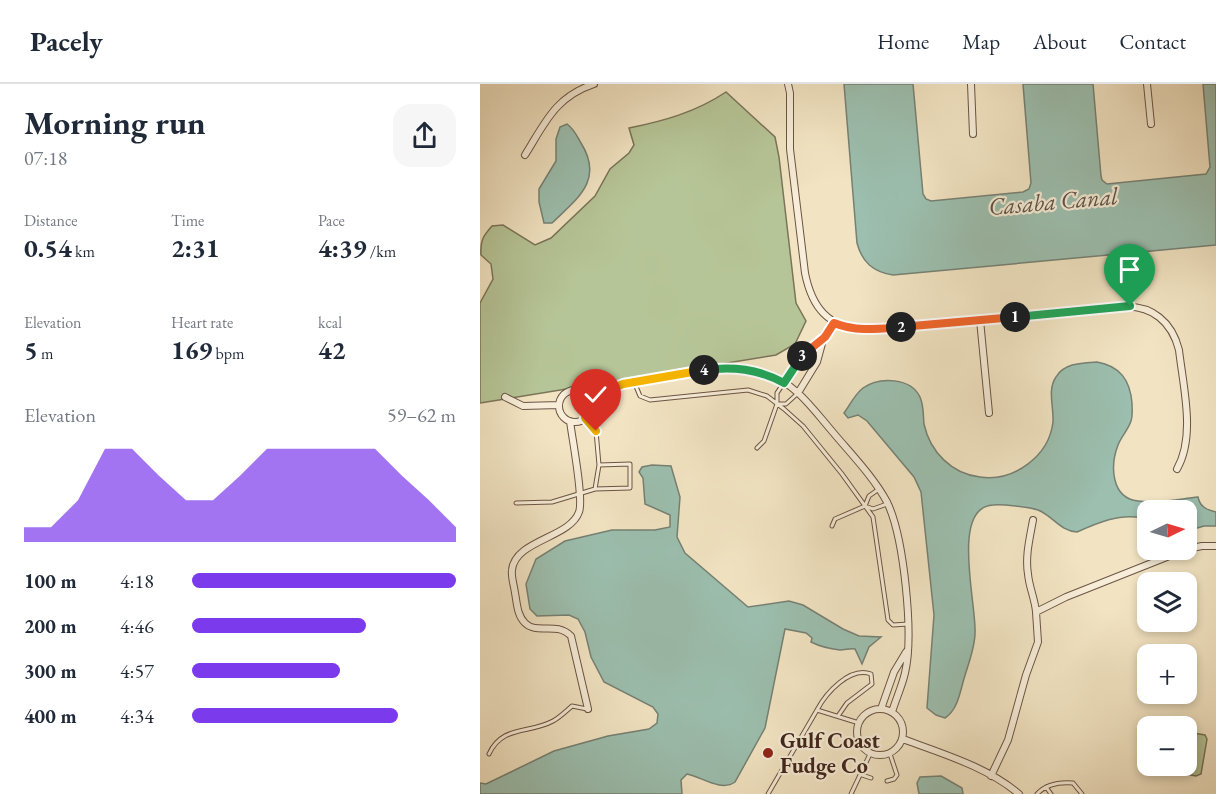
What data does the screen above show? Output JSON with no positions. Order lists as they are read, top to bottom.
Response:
{
  "water": ["Casaba Canal"],
  "places": ["Gulf Coast Fudge Co"],
  "north": "right",
  "page": {
    "header": "Pacely",
    "nav": [
      "Home",
      "Map",
      "About",
      "Contact"
    ],
    "heading": ["Morning run", "07:18"],
    "stats": [
      ["Distance", "0.54 km"],
      ["Time", "2:31"],
      ["Pace", "4:39 /km"],
      ["Elevation", "5 m"],
      ["Heart rate", "169 bpm"],
      ["kcal", "42"]
    ],
    "pins": [
      "1",
      "2",
      "3",
      "4"
    ],
    "chart": ["Elevation", "59–62 m"],
    "map_buttons": ["+", "−"],
    "list": [
      {
        "name": "100 m",
        "note": "4:18"
      },
      {
        "name": "200 m",
        "note": "4:46"
      },
      {
        "name": "300 m",
        "note": "4:57"
      },
      {
        "name": "400 m",
        "note": "4:34"
      }
    ]
  }
}
